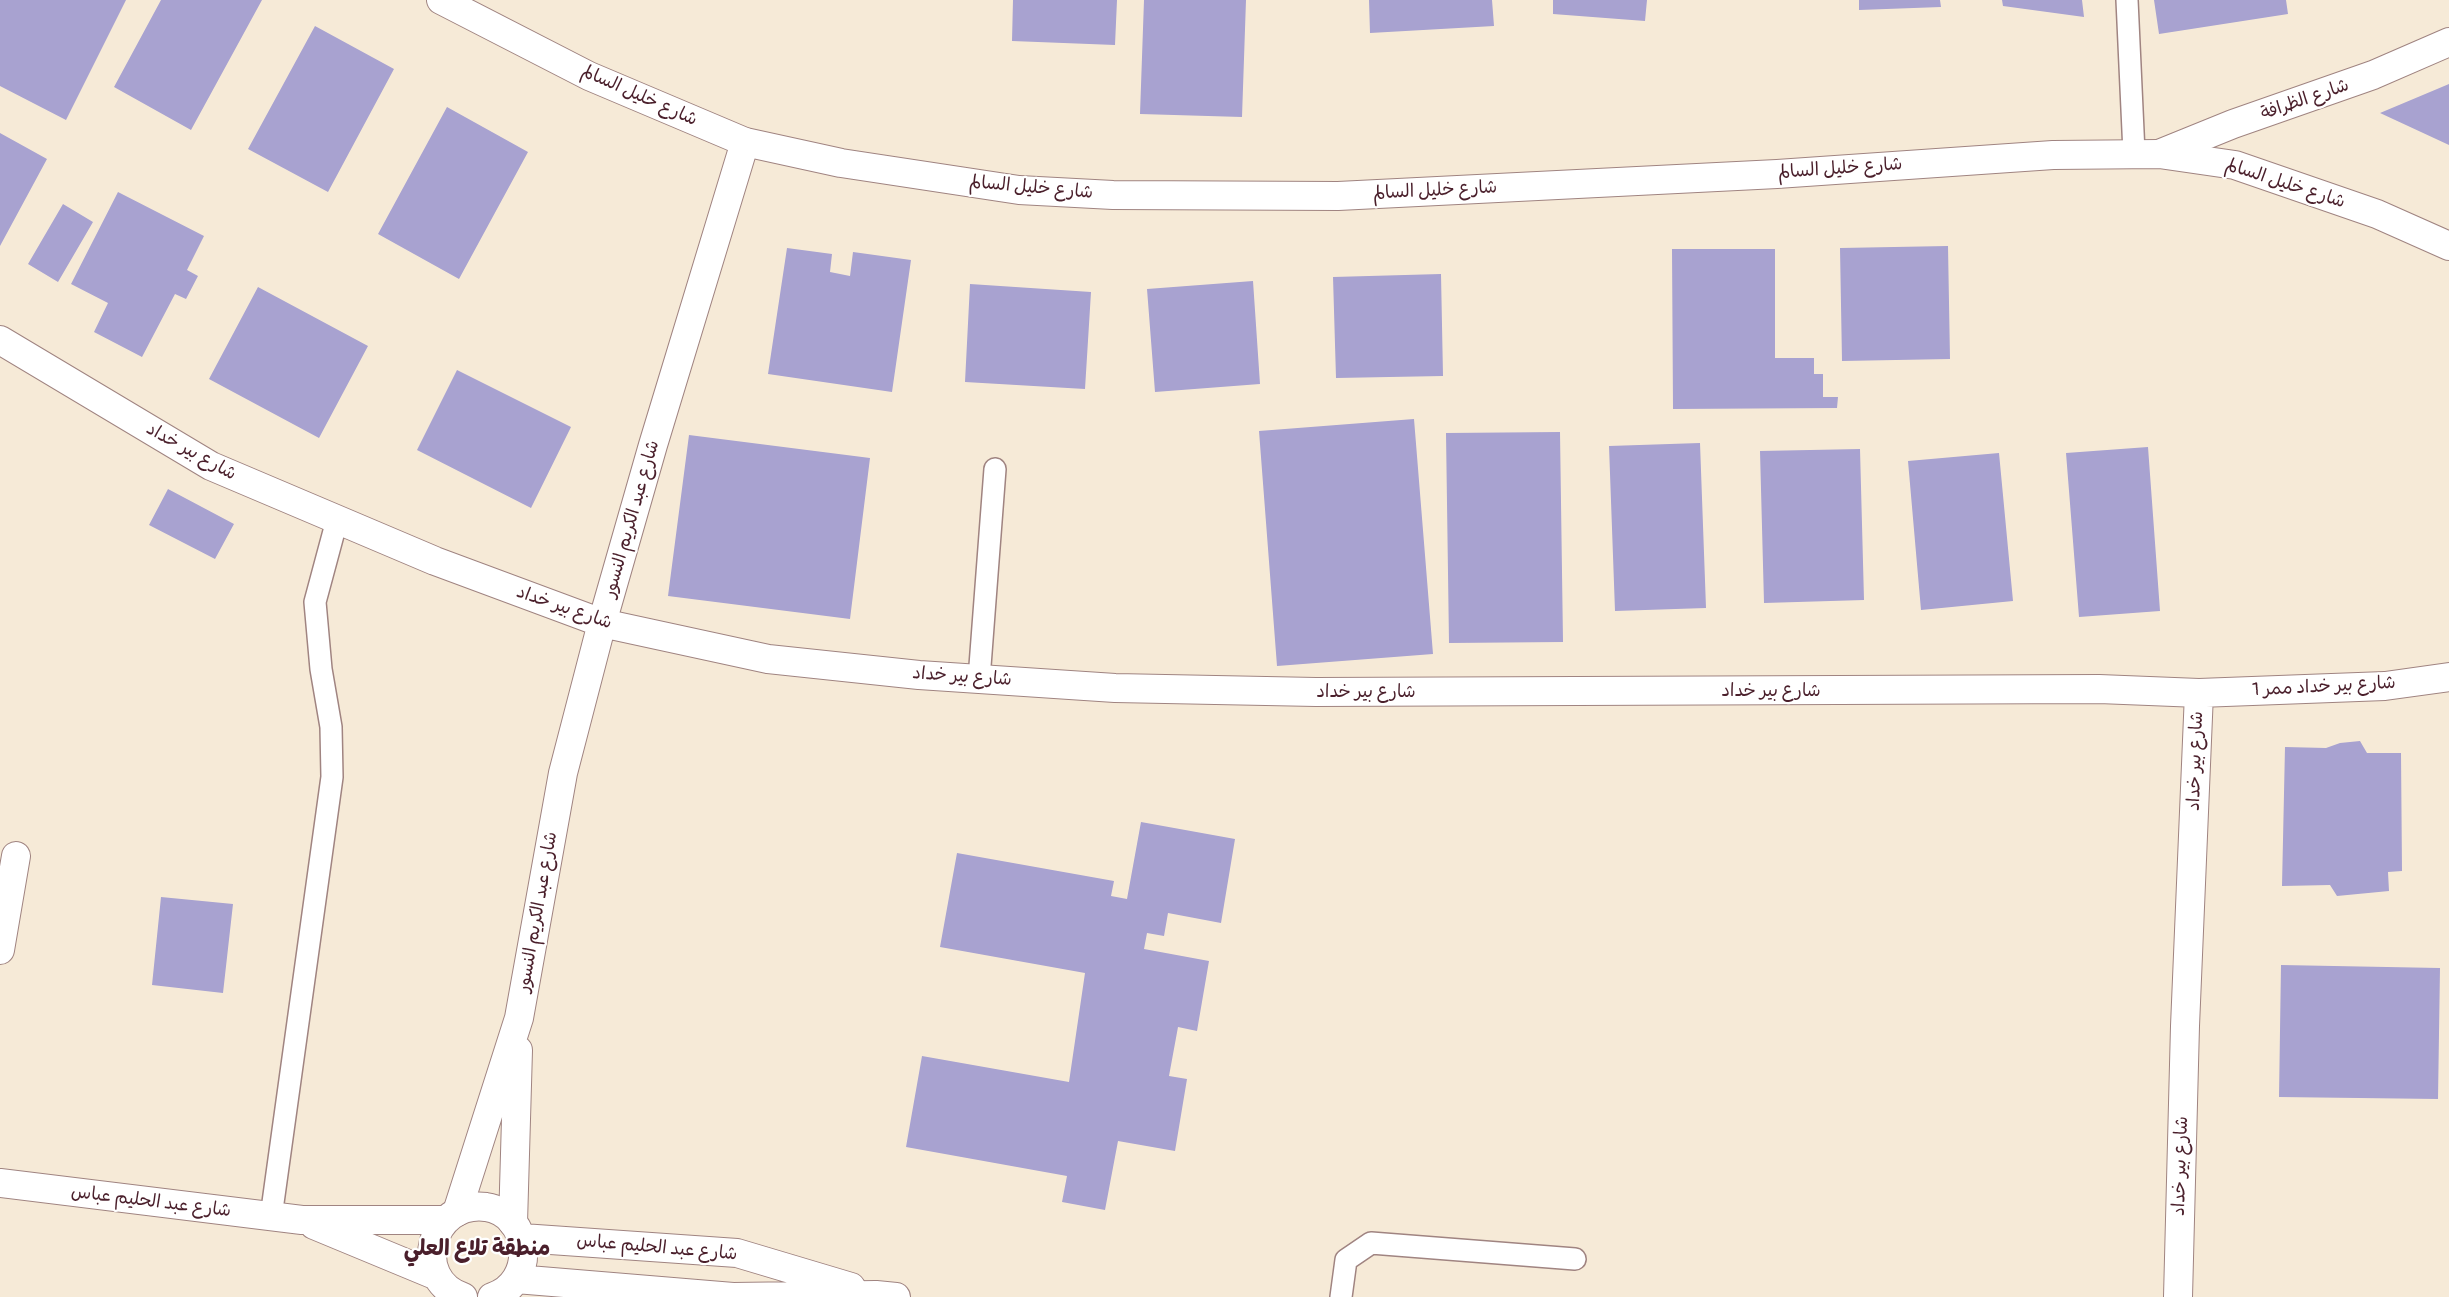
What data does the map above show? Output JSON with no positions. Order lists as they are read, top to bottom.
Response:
{
  "streets": {
    "street": [
      "شارع خليل السالم",
      "شارع الظرافة",
      "شارع بير خداد",
      "شارع عبد الكريم النسور",
      "شارع بير خداد ممر 1",
      "شارع عبد الحليم عباس"
    ]
  },
  "crossings": [
    ["شارع خليل السالم", "شارع الظرافة"],
    ["شارع خليل السالم", "شارع عبد الكريم النسور"],
    ["شارع بير خداد", "شارع عبد الكريم النسور"],
    ["شارع بير خداد", "شارع بير خداد ممر 1"],
    ["شارع عبد الكريم النسور", "شارع عبد الحليم عباس"]
  ],
  "districts": ["منطقة تلاع العلي"]
}
